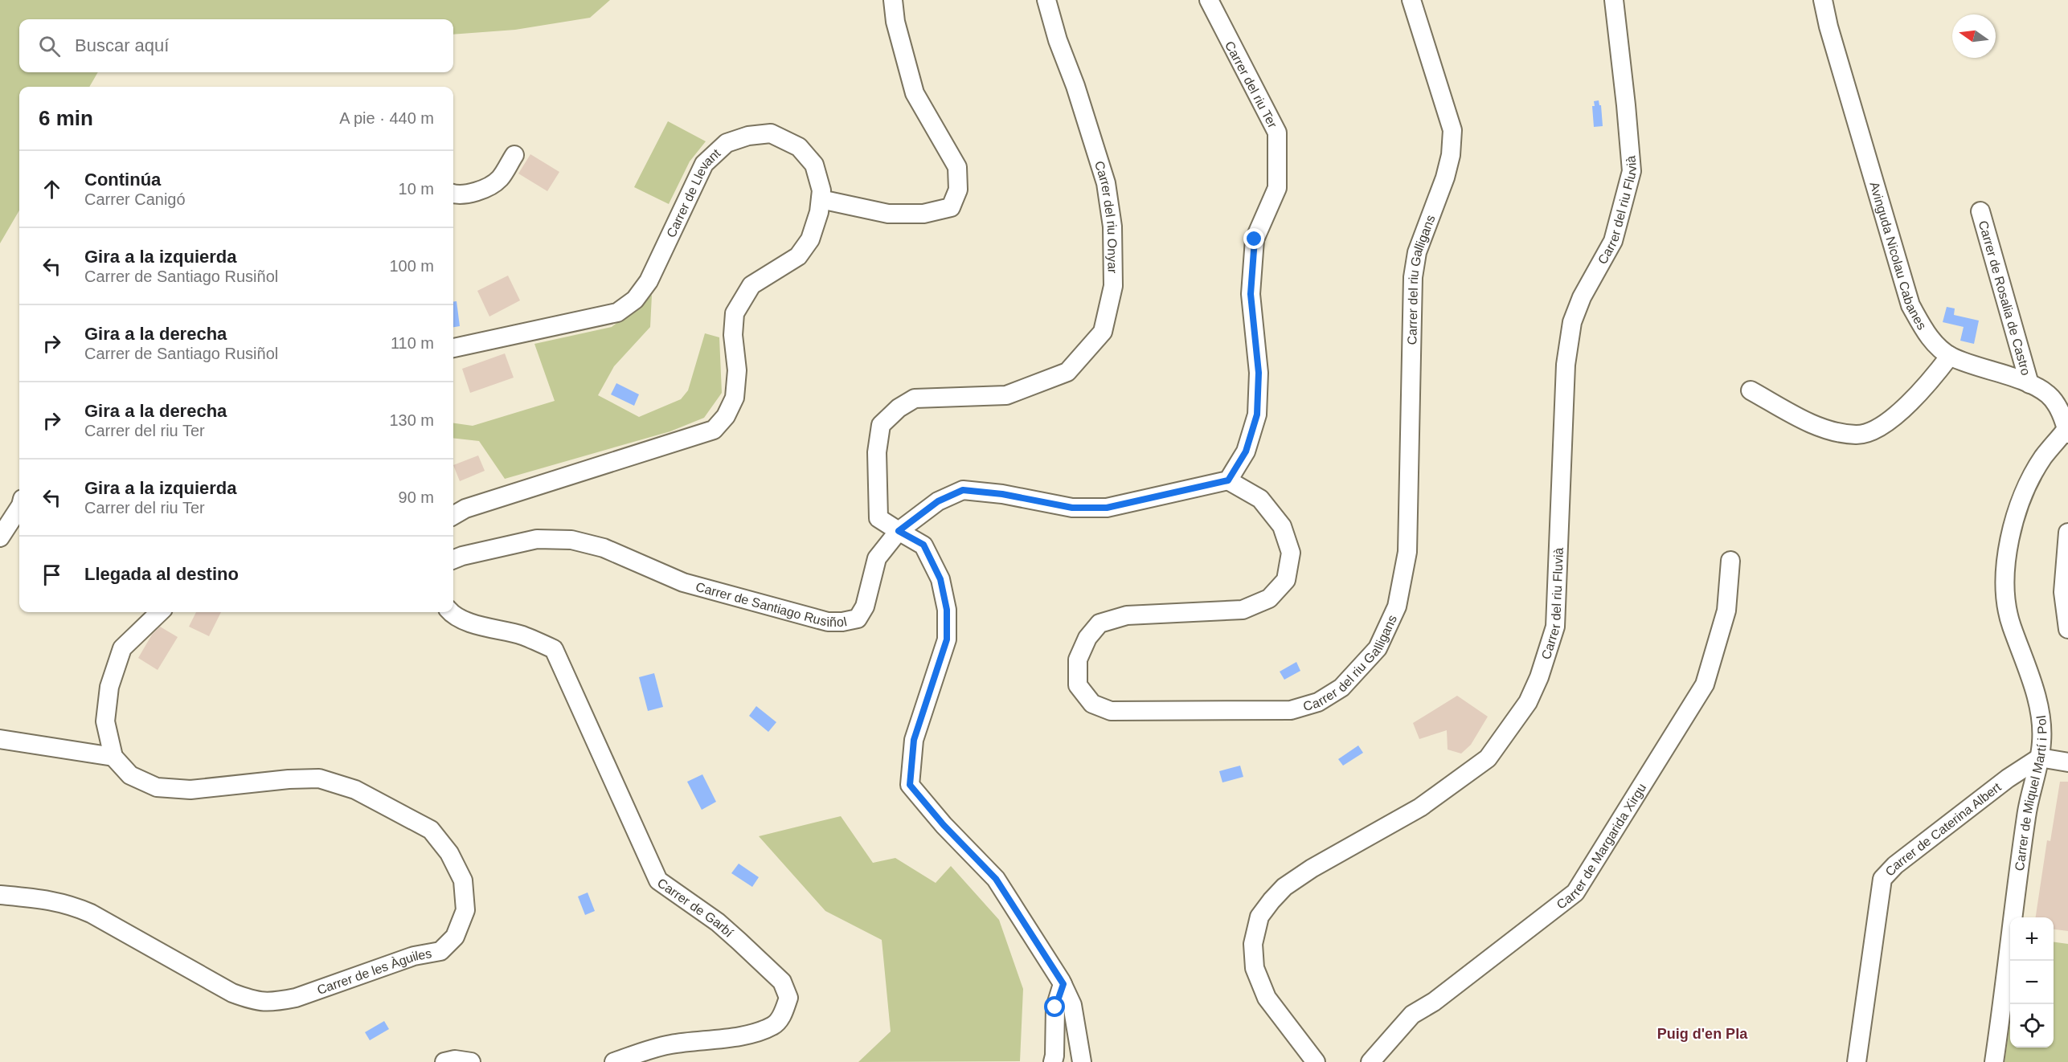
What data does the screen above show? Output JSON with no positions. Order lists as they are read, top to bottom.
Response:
{
  "streets": {
    "street": [
      "Carrer del riu Ter",
      "Carrer de Llevant",
      "Carrer del riu Fluvià",
      "Carrer del riu Onyar",
      "Avinguda Nicolau Cabanes",
      "Carrer del riu Galligans",
      "Carrer de Rosalia de Castro",
      "Carrer de Santiago Rusiñol",
      "Carrer de Miquel Martí i Pol",
      "Carrer de Caterina Albert",
      "Carrer de Margarida Xirgu",
      "Carrer de Garbí",
      "Carrer de les Àguiles"
    ]
  },
  "crossings": [
    ["Carrer del riu Ter", "Carrer del riu Galligans"],
    ["Carrer del riu Onyar", "Carrer de Santiago Rusiñol"],
    ["Avinguda Nicolau Cabanes", "Carrer de Rosalia de Castro"],
    ["Avinguda Nicolau Cabanes", "Carrer de Miquel Martí i Pol"],
    ["Carrer de Miquel Martí i Pol", "Carrer de Caterina Albert"]
  ],
  "districts": ["Puig d'en Pla"],
  "north": "left",
  "page": {
    "search": "Buscar aquí",
    "heading": ["6 min", "A pie · 440 m"],
    "list": [
      ["Continúa", "Carrer Canigó", "10 m"],
      ["Gira a la izquierda", "Carrer de Santiago Rusiñol", "100 m"],
      ["Gira a la derecha", "Carrer de Santiago Rusiñol", "110 m"],
      ["Gira a la derecha", "Carrer del riu Ter", "130 m"],
      ["Gira a la izquierda", "Carrer del riu Ter", "90 m"],
      "Llegada al destino"
    ],
    "map_buttons": ["+", "−"]
  }
}
